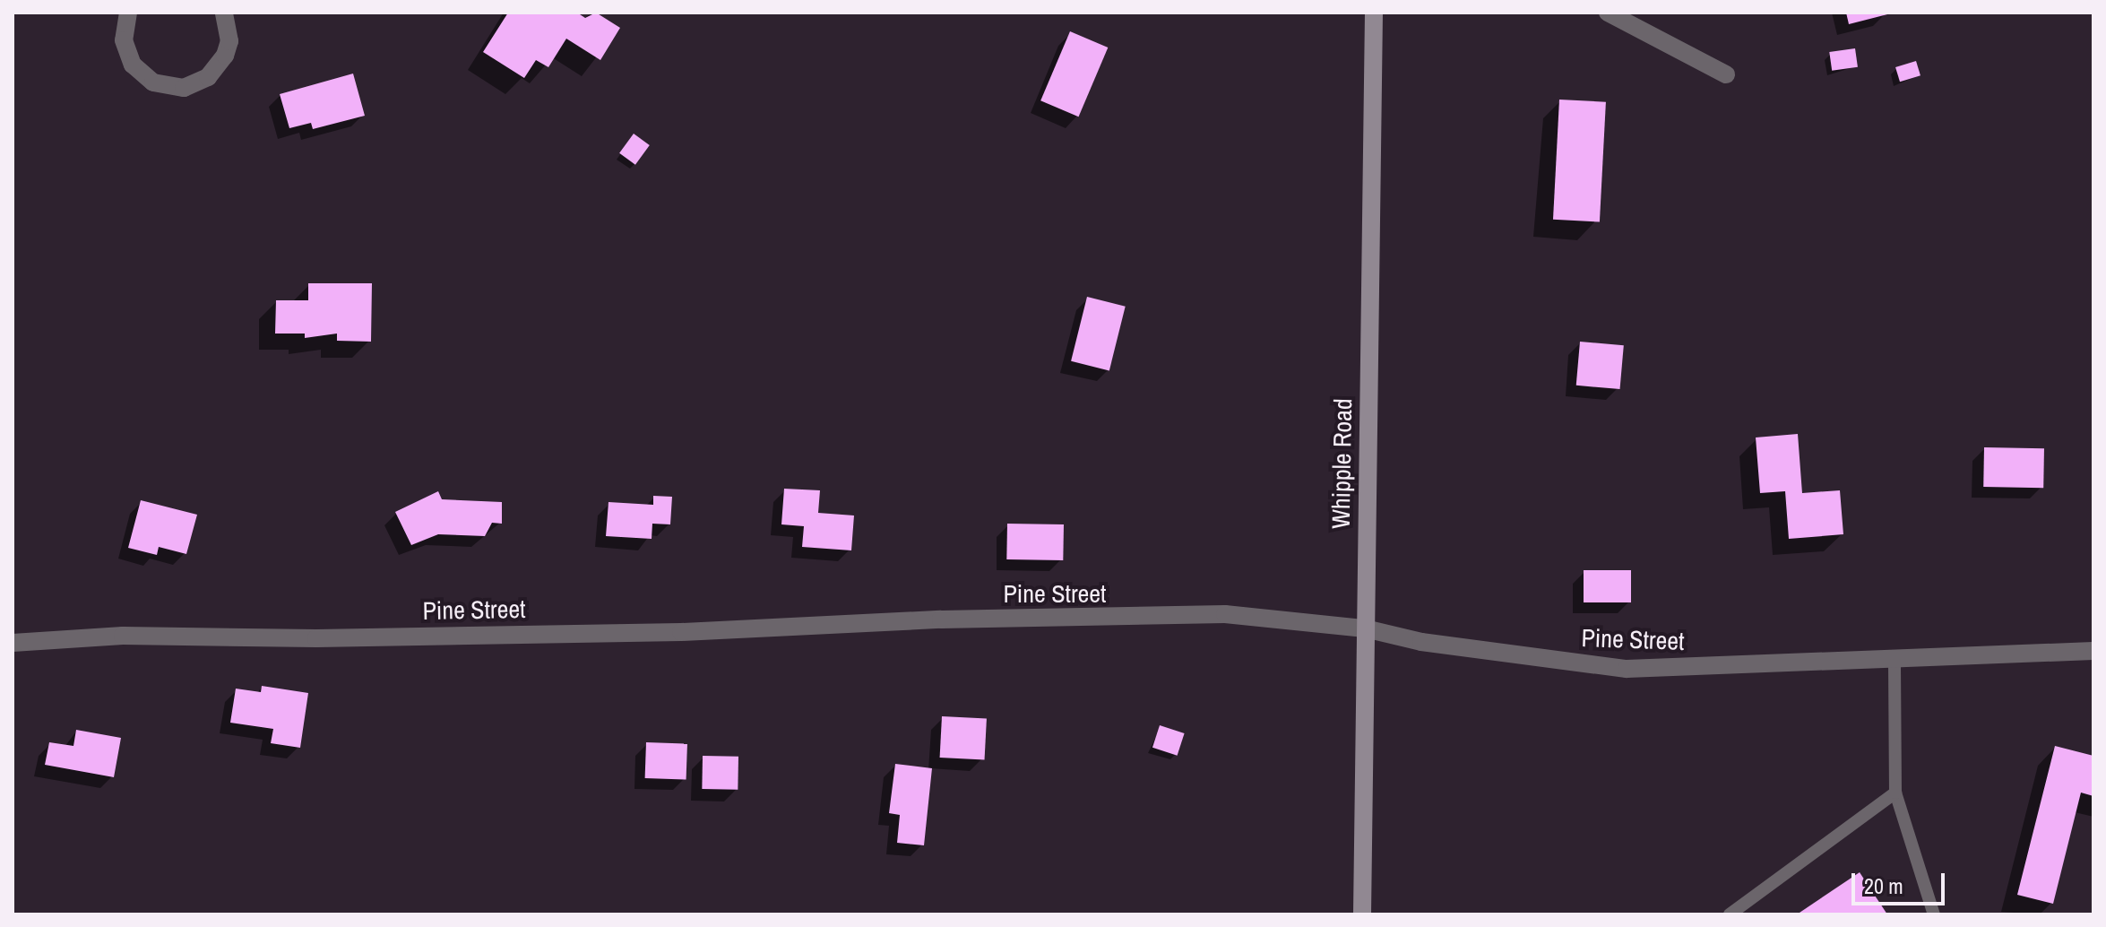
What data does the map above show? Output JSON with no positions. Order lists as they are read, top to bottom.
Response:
{
  "streets": {
    "main road": ["Whipple Road"],
    "street": ["Pine Street"]
  },
  "crossings": [
    ["Whipple Road", "Pine Street"]
  ],
  "scale_bar": "20 m"
}
